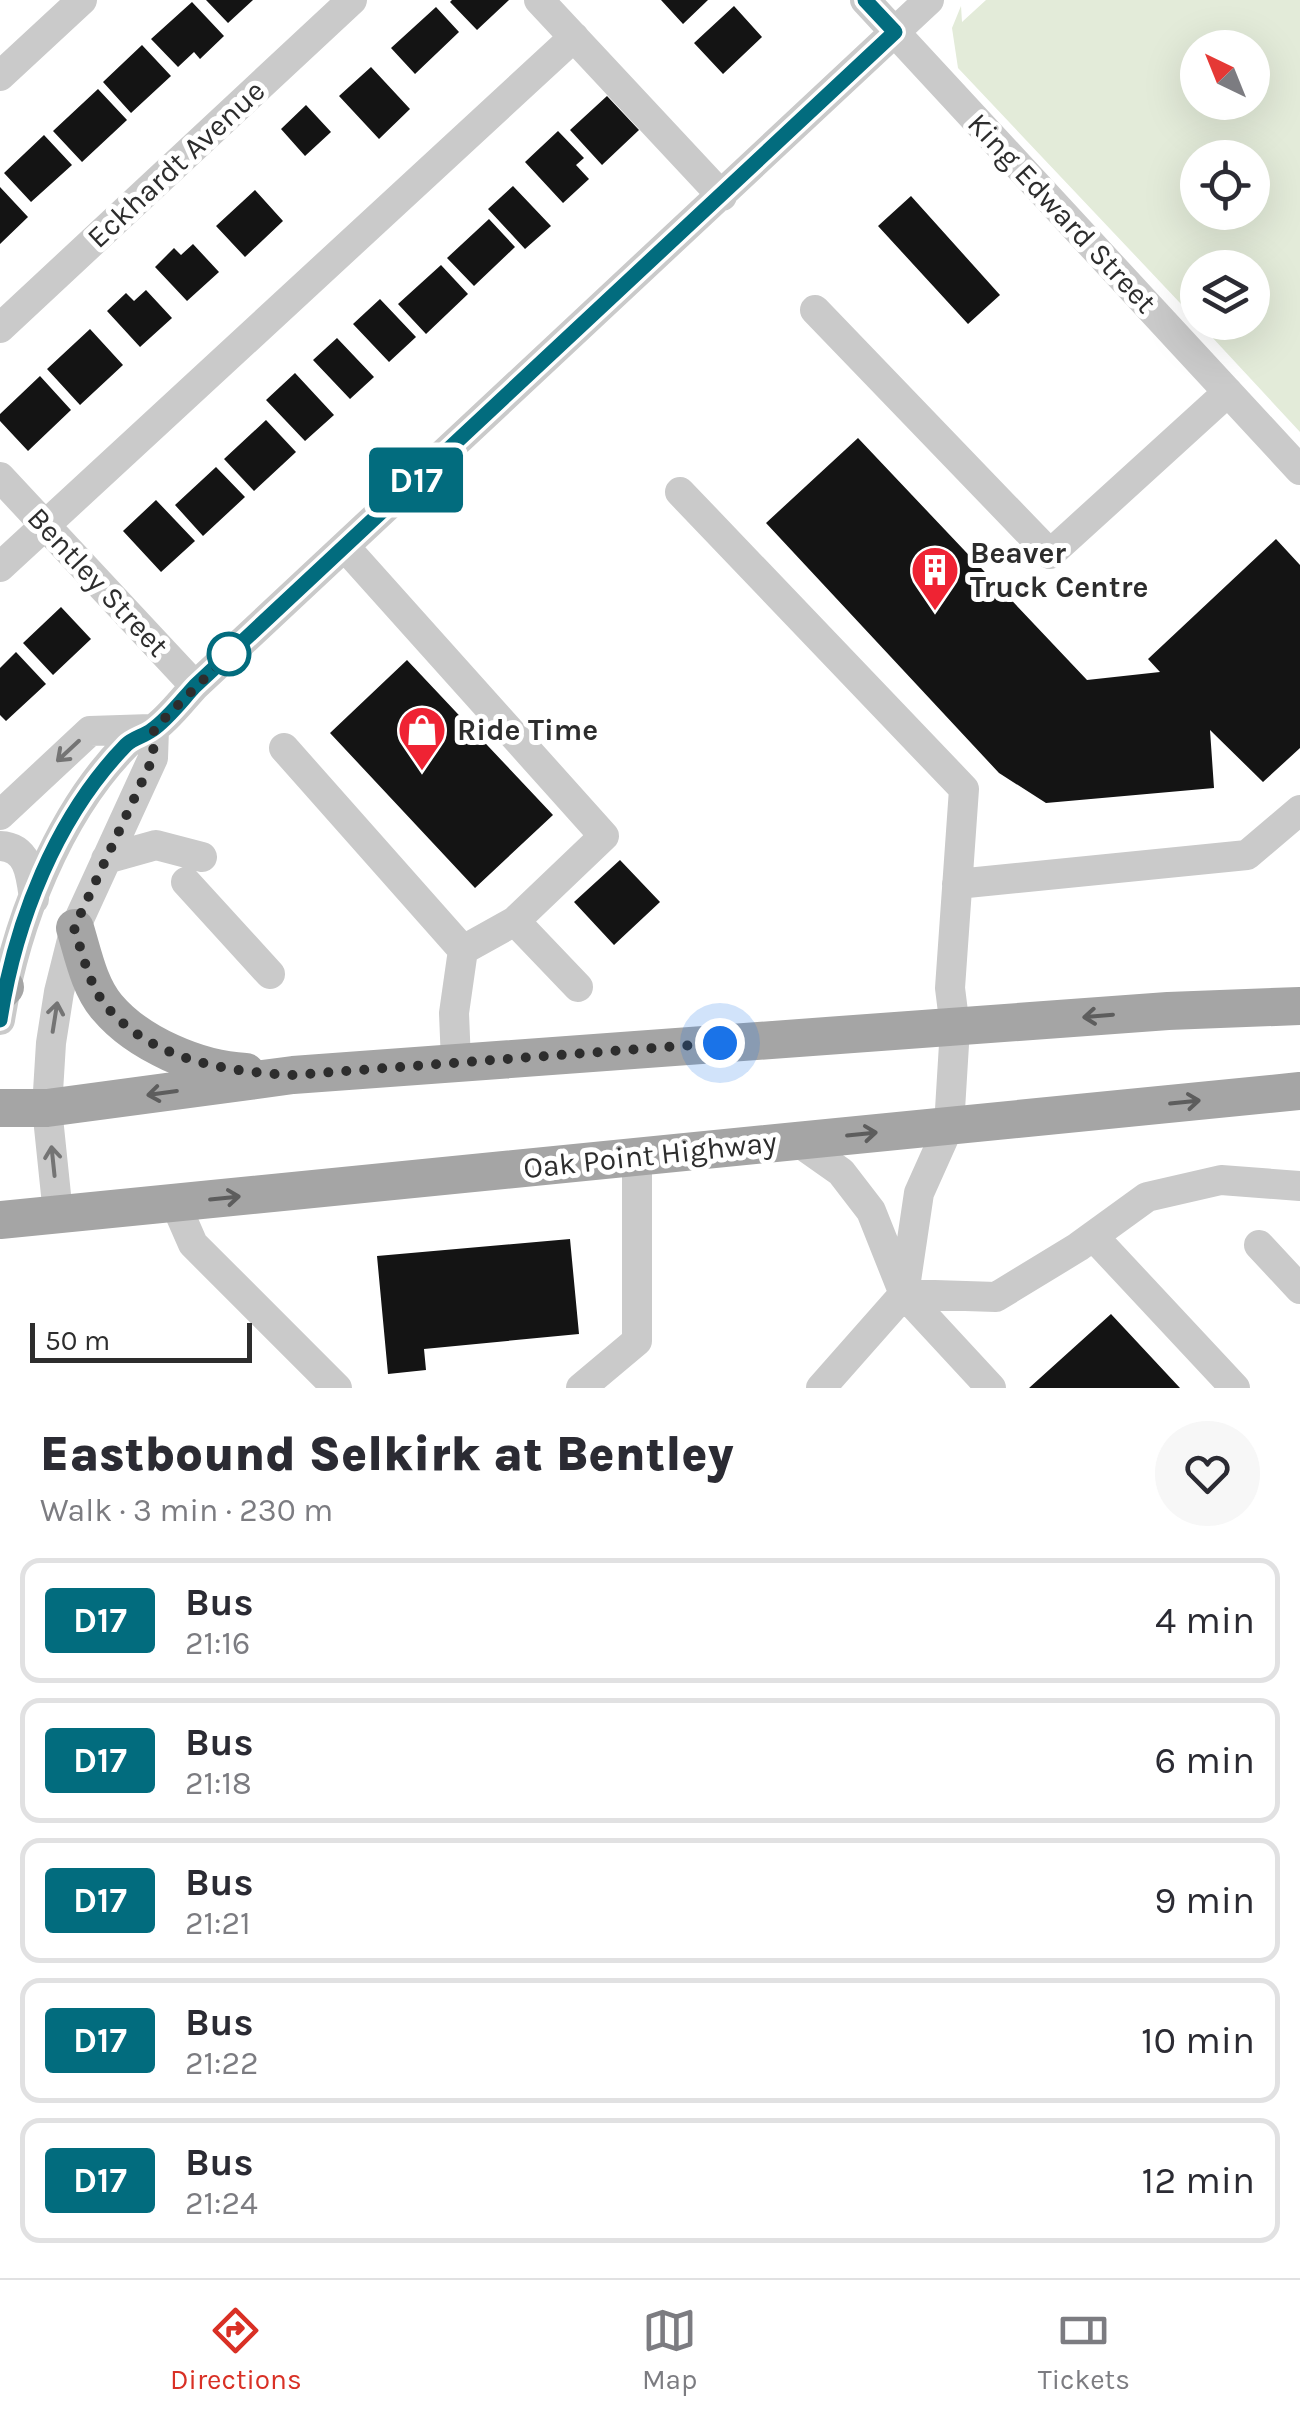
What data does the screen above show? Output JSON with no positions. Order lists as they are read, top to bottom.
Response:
{
  "streets": {
    "main road": ["Oak Point Highway"],
    "street": ["Eckhardt Avenue", "King Edward Street", "Bentley Street"]
  },
  "places": {
    "building": ["Beaver Truck Centre"],
    "shop": ["Ride Time"]
  },
  "lines": ["bus line D17"],
  "scale_bar": "50 m",
  "north": "top left",
  "page": {
    "on_map": "D17",
    "scale": "50 m",
    "heading": ["Eastbound Selkirk at Bentley", "Walk · 3 min · 230 m"],
    "list": [
      {
        "mark": "D17",
        "name": "Bus",
        "note": "21:16",
        "value": "4 min"
      },
      {
        "mark": "D17",
        "name": "Bus",
        "note": "21:18",
        "value": "6 min"
      },
      {
        "mark": "D17",
        "name": "Bus",
        "note": "21:21",
        "value": "9 min"
      },
      {
        "mark": "D17",
        "name": "Bus",
        "note": "21:22",
        "value": "10 min"
      },
      {
        "mark": "D17",
        "name": "Bus",
        "note": "21:24",
        "value": "12 min"
      }
    ],
    "tabs": ["Directions", "Map", "Tickets"]
  }
}
